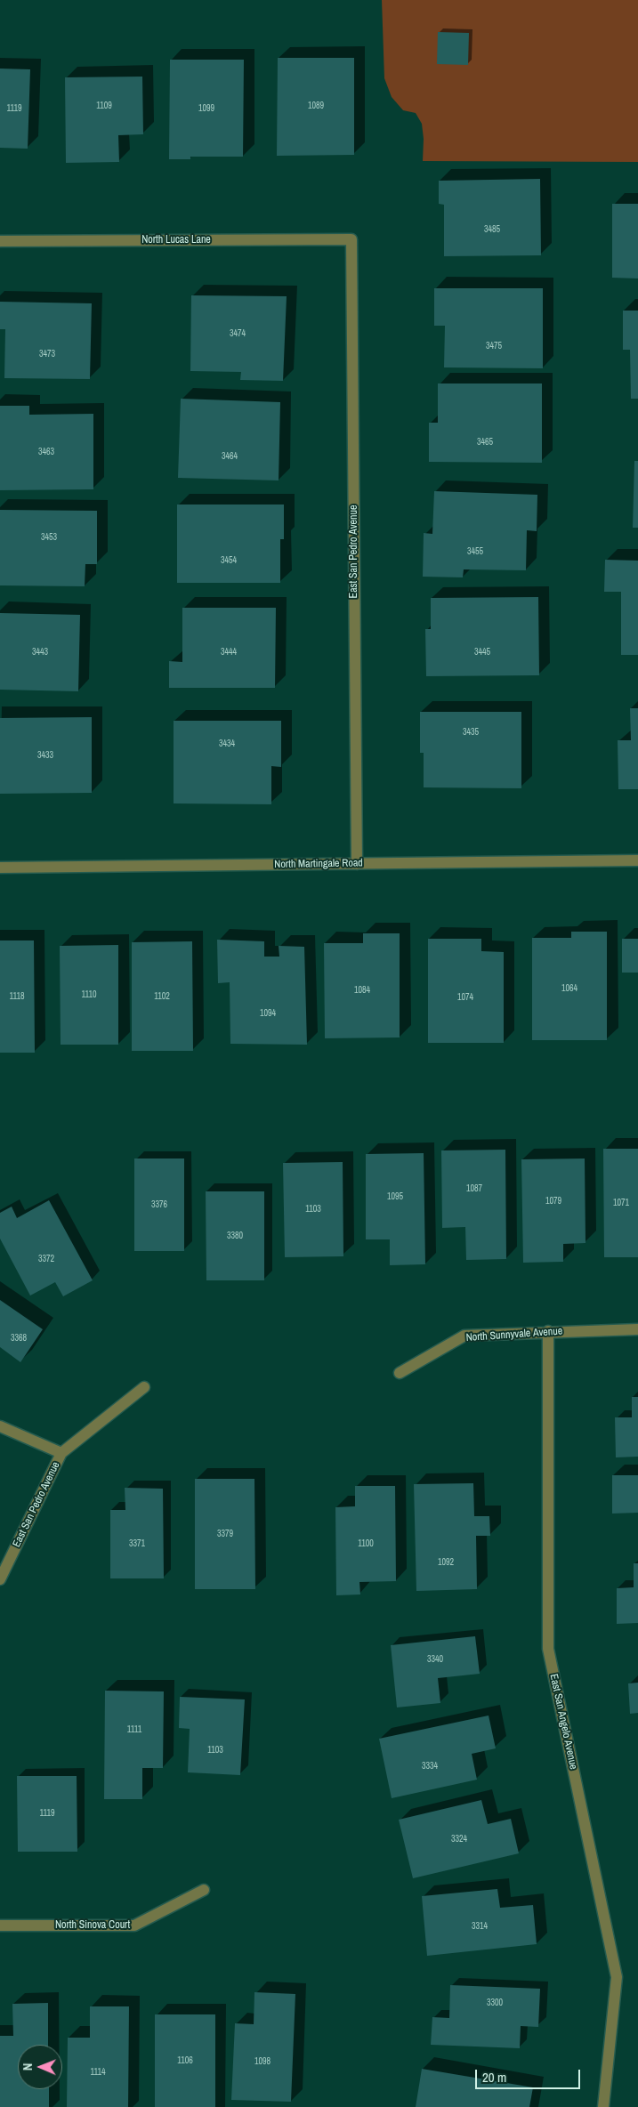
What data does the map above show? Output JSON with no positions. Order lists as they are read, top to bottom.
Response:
{
  "streets": {
    "street": [
      "North Lucas Lane",
      "East San Pedro Avenue",
      "North Martingale Road",
      "North Sunnyvale Avenue",
      "East San Angelo Avenue",
      "North Sinova Court"
    ]
  },
  "crossings": [
    ["North Lucas Lane", "East San Pedro Avenue"],
    ["East San Pedro Avenue", "North Martingale Road"],
    ["North Sunnyvale Avenue", "East San Angelo Avenue"]
  ],
  "house_numbers": [
    "1109",
    "1089",
    "1119",
    "1099",
    "3485",
    "3474",
    "3475",
    "3473",
    "3465",
    "3463",
    "3464",
    "3453",
    "3455",
    "3454",
    "3443",
    "3444",
    "3445",
    "3435",
    "3434",
    "3433",
    "1064",
    "1084",
    "1110",
    "1118",
    "1102",
    "1074",
    "1094",
    "1087",
    "1095",
    "1079",
    "1071",
    "3376",
    "1103",
    "3380",
    "3372",
    "3368",
    "3379",
    "3371",
    "1100",
    "1092",
    "3340",
    "1111",
    "1103",
    "3334",
    "1119",
    "3324",
    "3314",
    "3300",
    "1106",
    "1098",
    "1114"
  ],
  "scale_bar": "20 m",
  "north": "left"
}
